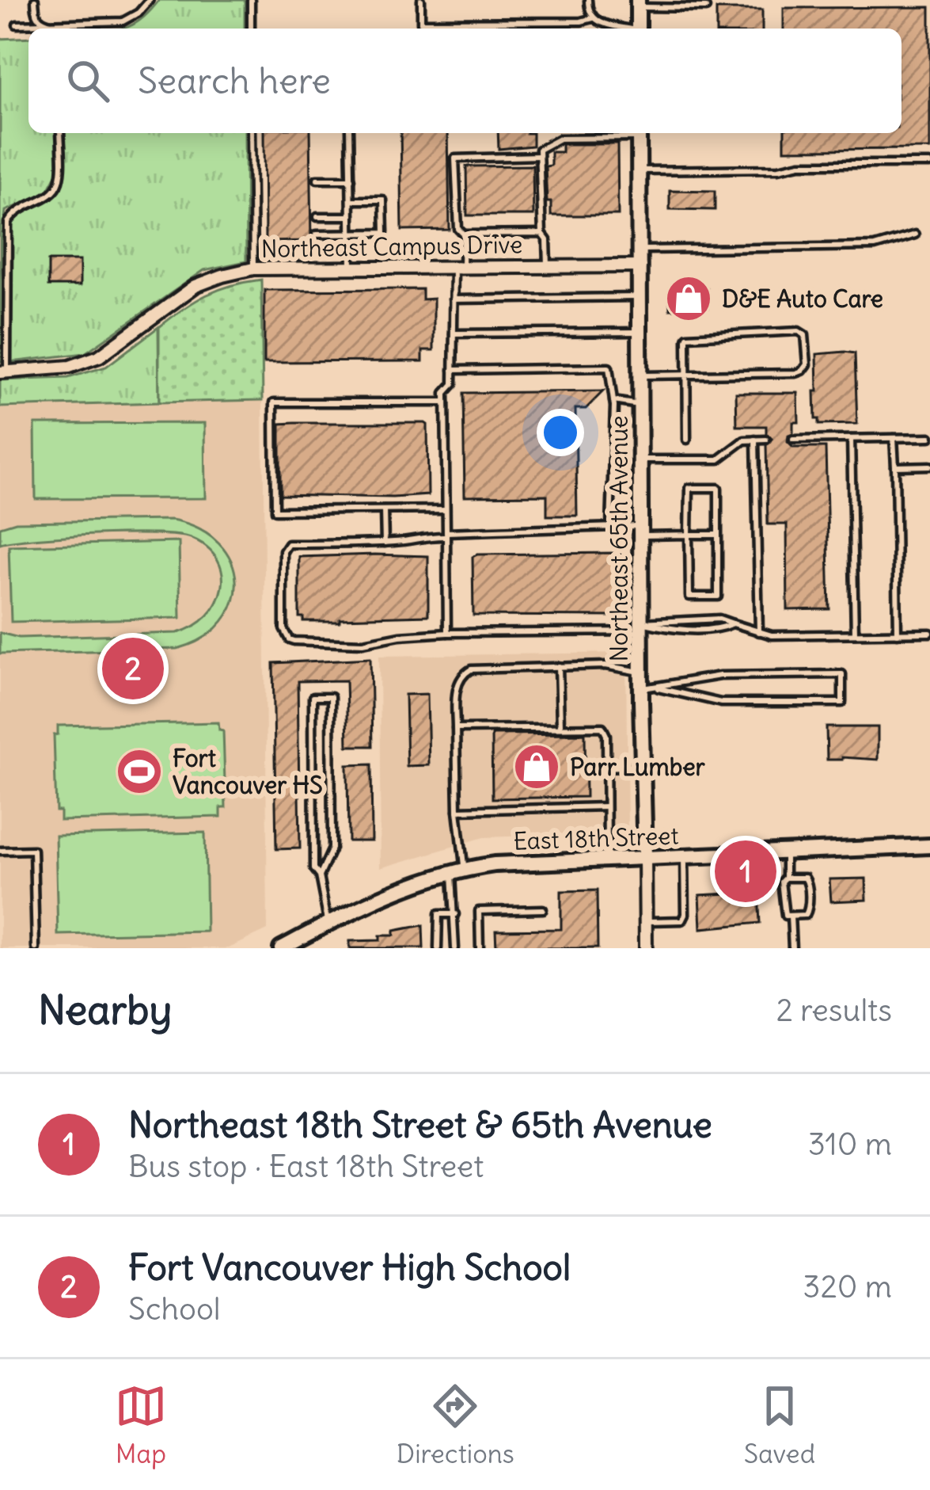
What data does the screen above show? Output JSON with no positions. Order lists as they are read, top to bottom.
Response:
{
  "streets": {
    "street": ["Northeast Campus Drive", "Northeast 65th Avenue", "East 18th Street"]
  },
  "crossings": [
    ["Northeast Campus Drive", "Northeast 65th Avenue"],
    ["Northeast 65th Avenue", "East 18th Street"]
  ],
  "places": {
    "shop": ["D&E Auto Care", "Parr Lumber"],
    "sports": ["Fort Vancouver HS"]
  },
  "page": {
    "search": "Search here",
    "pins": ["2", "1"],
    "heading": ["Nearby", "2 results"],
    "list": [
      {
        "mark": "1",
        "name": "Northeast 18th Street & 65th Avenue",
        "note": "Bus stop · East 18th Street",
        "value": "310 m"
      },
      {
        "mark": "2",
        "name": "Fort Vancouver High School",
        "note": "School",
        "value": "320 m"
      }
    ],
    "nav": ["Map", "Directions", "Saved"]
  }
}
